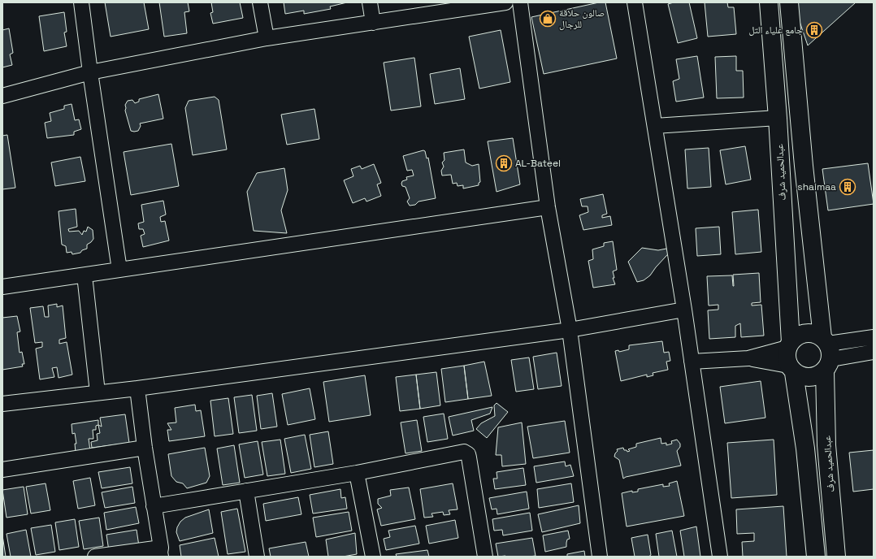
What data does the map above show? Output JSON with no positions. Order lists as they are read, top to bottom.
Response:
{
  "streets": {
    "main road": ["عبدالحميد شرف"]
  },
  "places": {
    "shop": ["صالون حلاقة للرجال"],
    "building": ["جامع علياء التل", "AL-Bateel", "shaimaa"]
  }
}
